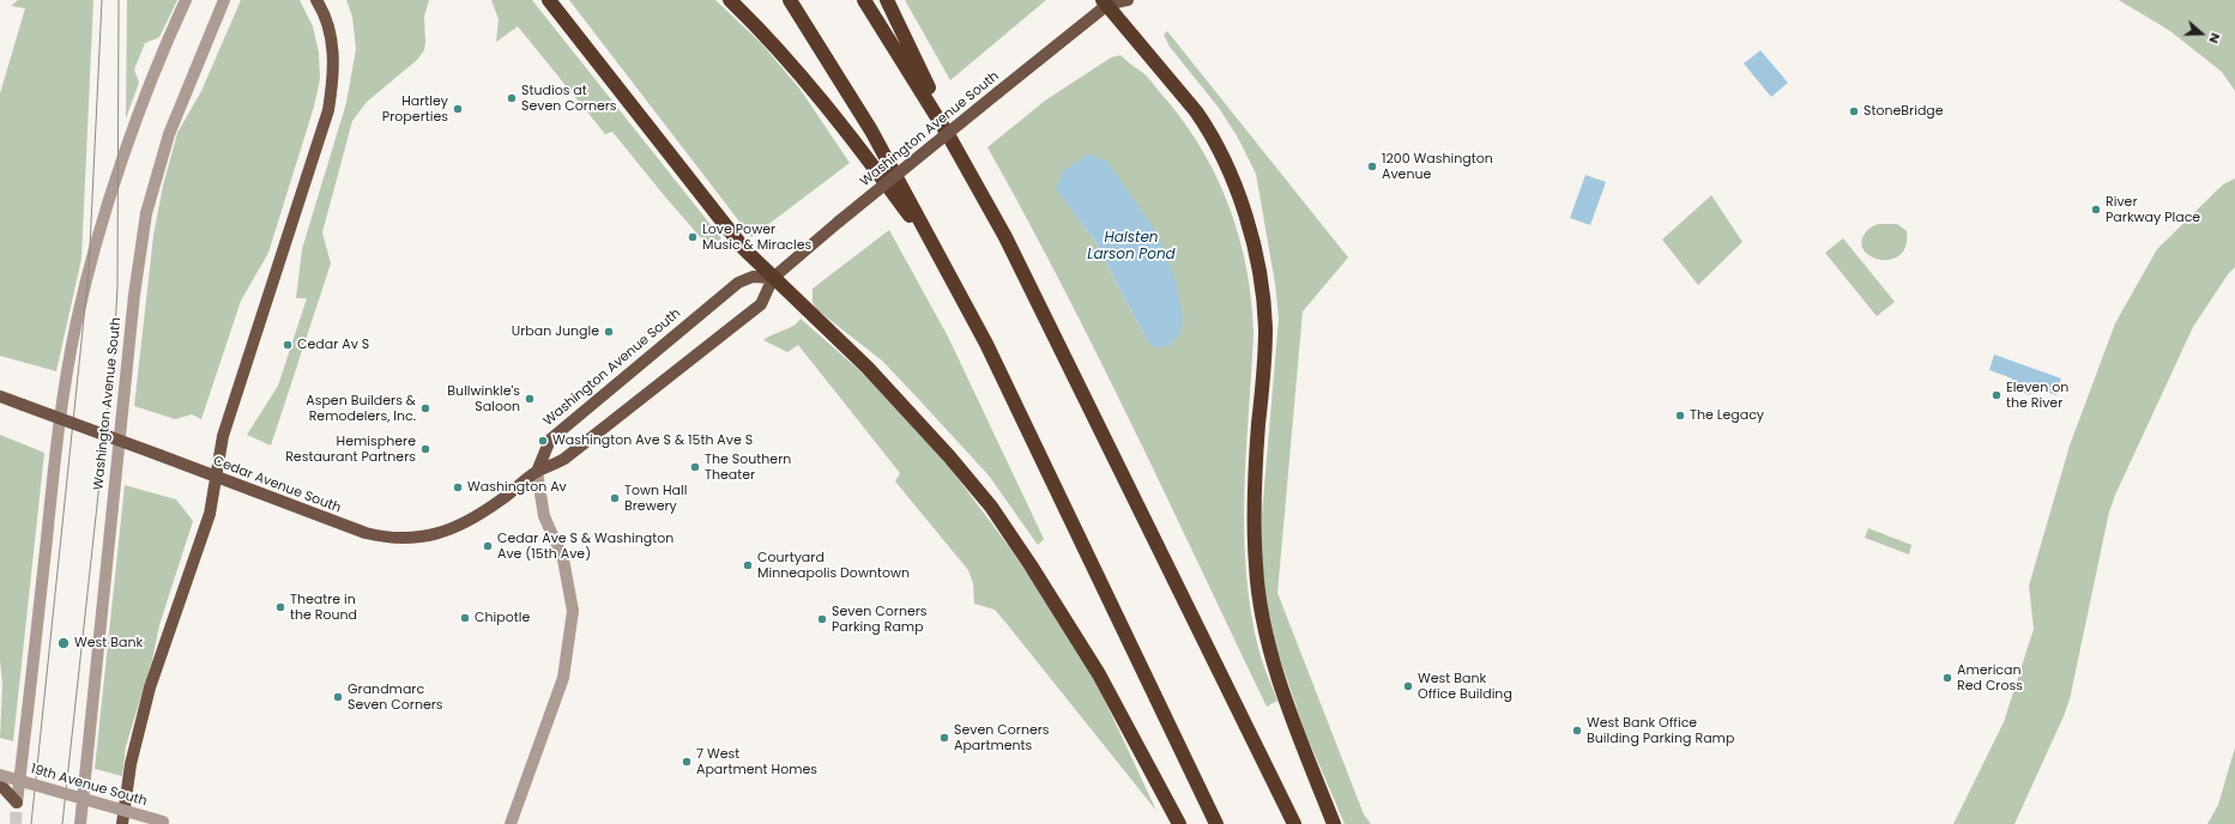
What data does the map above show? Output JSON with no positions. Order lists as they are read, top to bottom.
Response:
{
  "streets": {
    "main road": ["Washington Avenue South", "Cedar Avenue South"],
    "street": ["19th Avenue South"]
  },
  "crossings": [
    ["Washington Avenue South", "Cedar Avenue South"]
  ],
  "water": ["Halsten Larson Pond"],
  "places": [
    "Studios at Seven Corners",
    "Hartley Properties",
    "StoneBridge",
    "1200 Washington Avenue",
    "River Parkway Place",
    "Love Power Music & Miracles",
    "Urban Jungle",
    "Cedar Av S",
    "Eleven on the River",
    "Bullwinkle's Saloon",
    "Aspen Builders & Remodelers, Inc.",
    "The Legacy",
    "Washington Ave S & 15th Ave S",
    "Hemisphere Restaurant Partners",
    "The Southern Theater",
    "Washington Av",
    "Town Hall Brewery",
    "Cedar Ave S & Washington Ave (15th Ave)",
    "Courtyard Minneapolis Downtown",
    "Theatre in the Round",
    "Chipotle",
    "Seven Corners Parking Ramp",
    "West Bank",
    "American Red Cross",
    "West Bank Office Building",
    "Grandmarc Seven Corners",
    "West Bank Office Building Parking Ramp",
    "Seven Corners Apartments",
    "7 West Apartment Homes"
  ],
  "north": "right"
}
